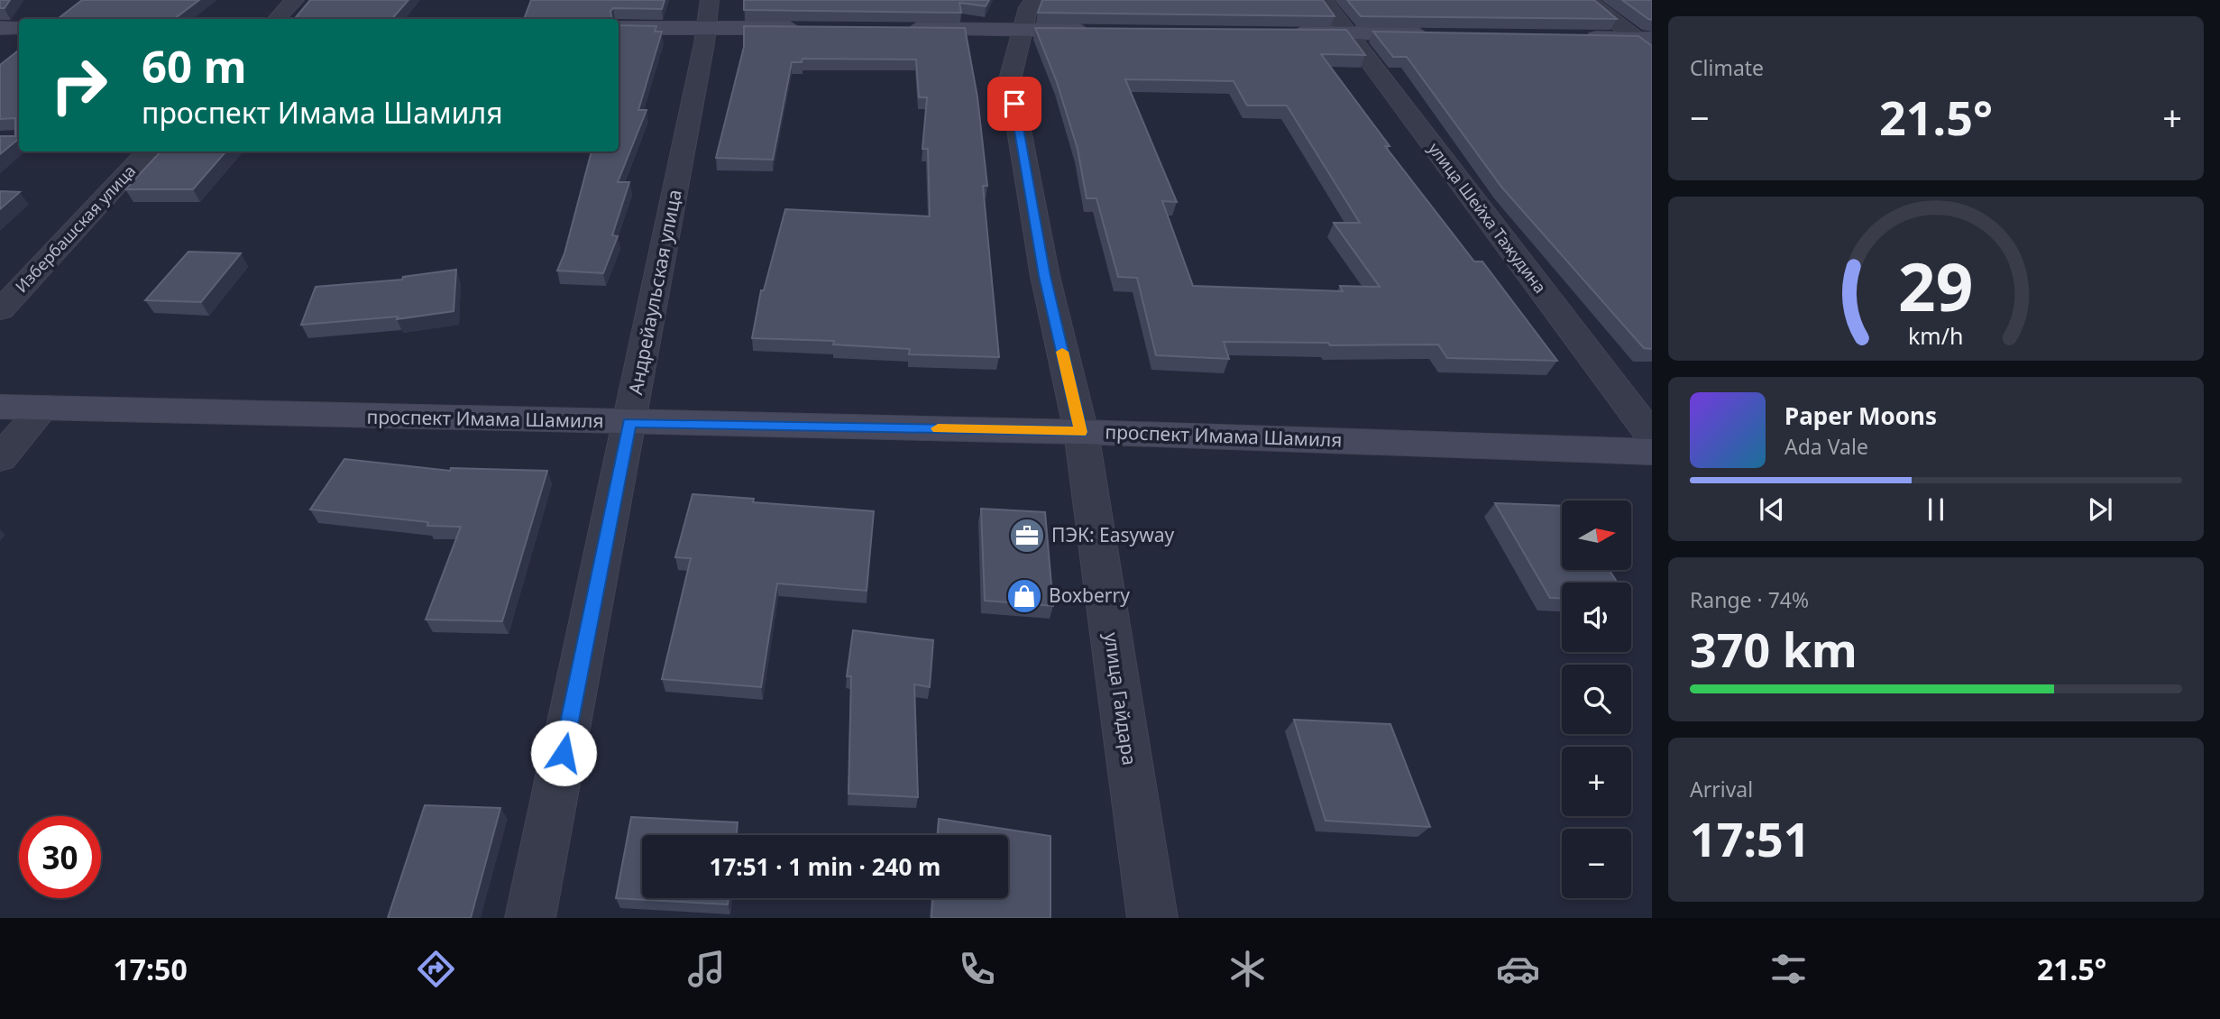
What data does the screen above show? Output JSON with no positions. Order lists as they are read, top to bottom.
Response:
{
  "streets": {
    "main road": ["проспект Имама Шамиля"],
    "street": [
      "улица Шейха Тажудина",
      "Избербашская улица",
      "Андрейаульская улица",
      "улица Гайдара"
    ]
  },
  "crossings": [
    ["Андрейаульская улица", "проспект Имама Шамиля"],
    ["проспект Имама Шамиля", "улица Гайдара"]
  ],
  "places": {
    "office": ["ПЭК: Easyway"],
    "shop": ["Boxberry"]
  },
  "north": "right",
  "page": {
    "tile": [
      "Climate",
      ["Range · 74%", "370 km"],
      ["Arrival", "17:51"]
    ],
    "turn": ["60 m", "проспект Имама Шамиля"],
    "heat": ["−", "21.5°", "+"],
    "song": ["Paper Moons", "Ada Vale"],
    "map_buttons": ["+", "−"],
    "limit": "30",
    "trip": "17:51 · 1 min · 240 m",
    "tabs": ["17:50", "21.5°"],
    "gauge": ["29", "km/h"]
  }
}
